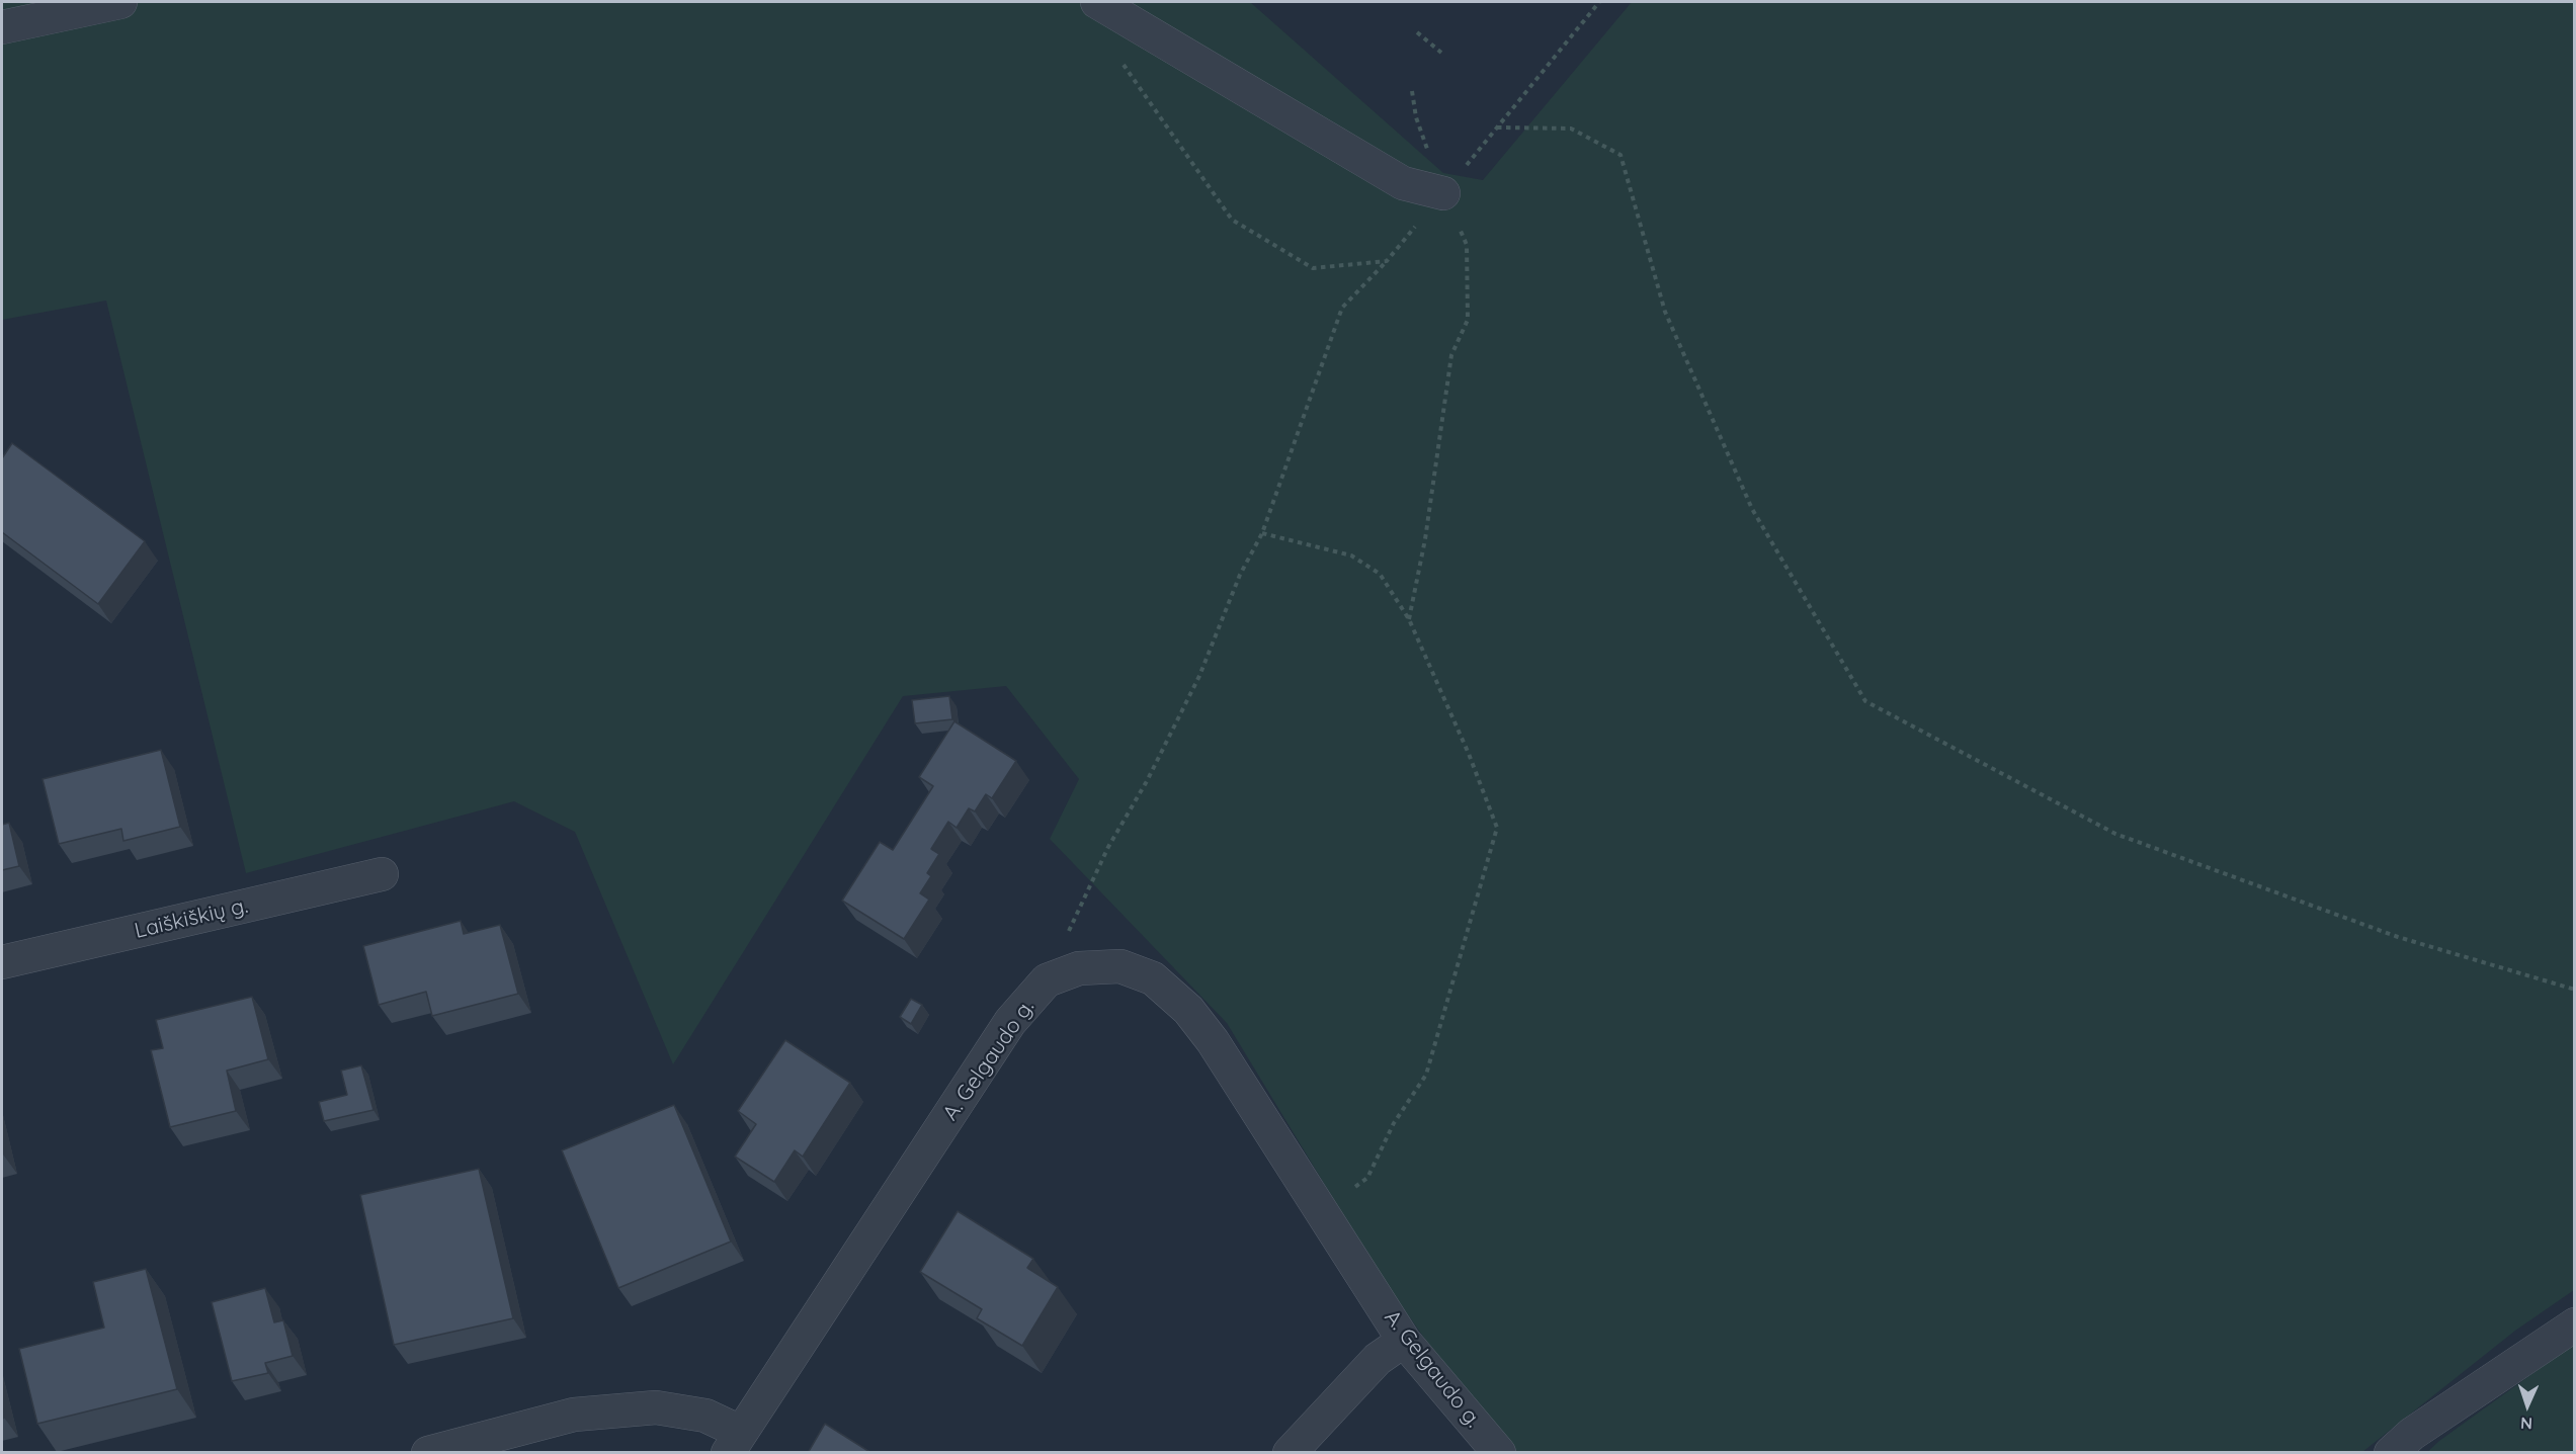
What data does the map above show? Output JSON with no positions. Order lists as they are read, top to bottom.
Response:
{
  "streets": {
    "street": ["Laiškiškių g.", "A. Gelgaudo g."]
  },
  "north": "bottom"
}
